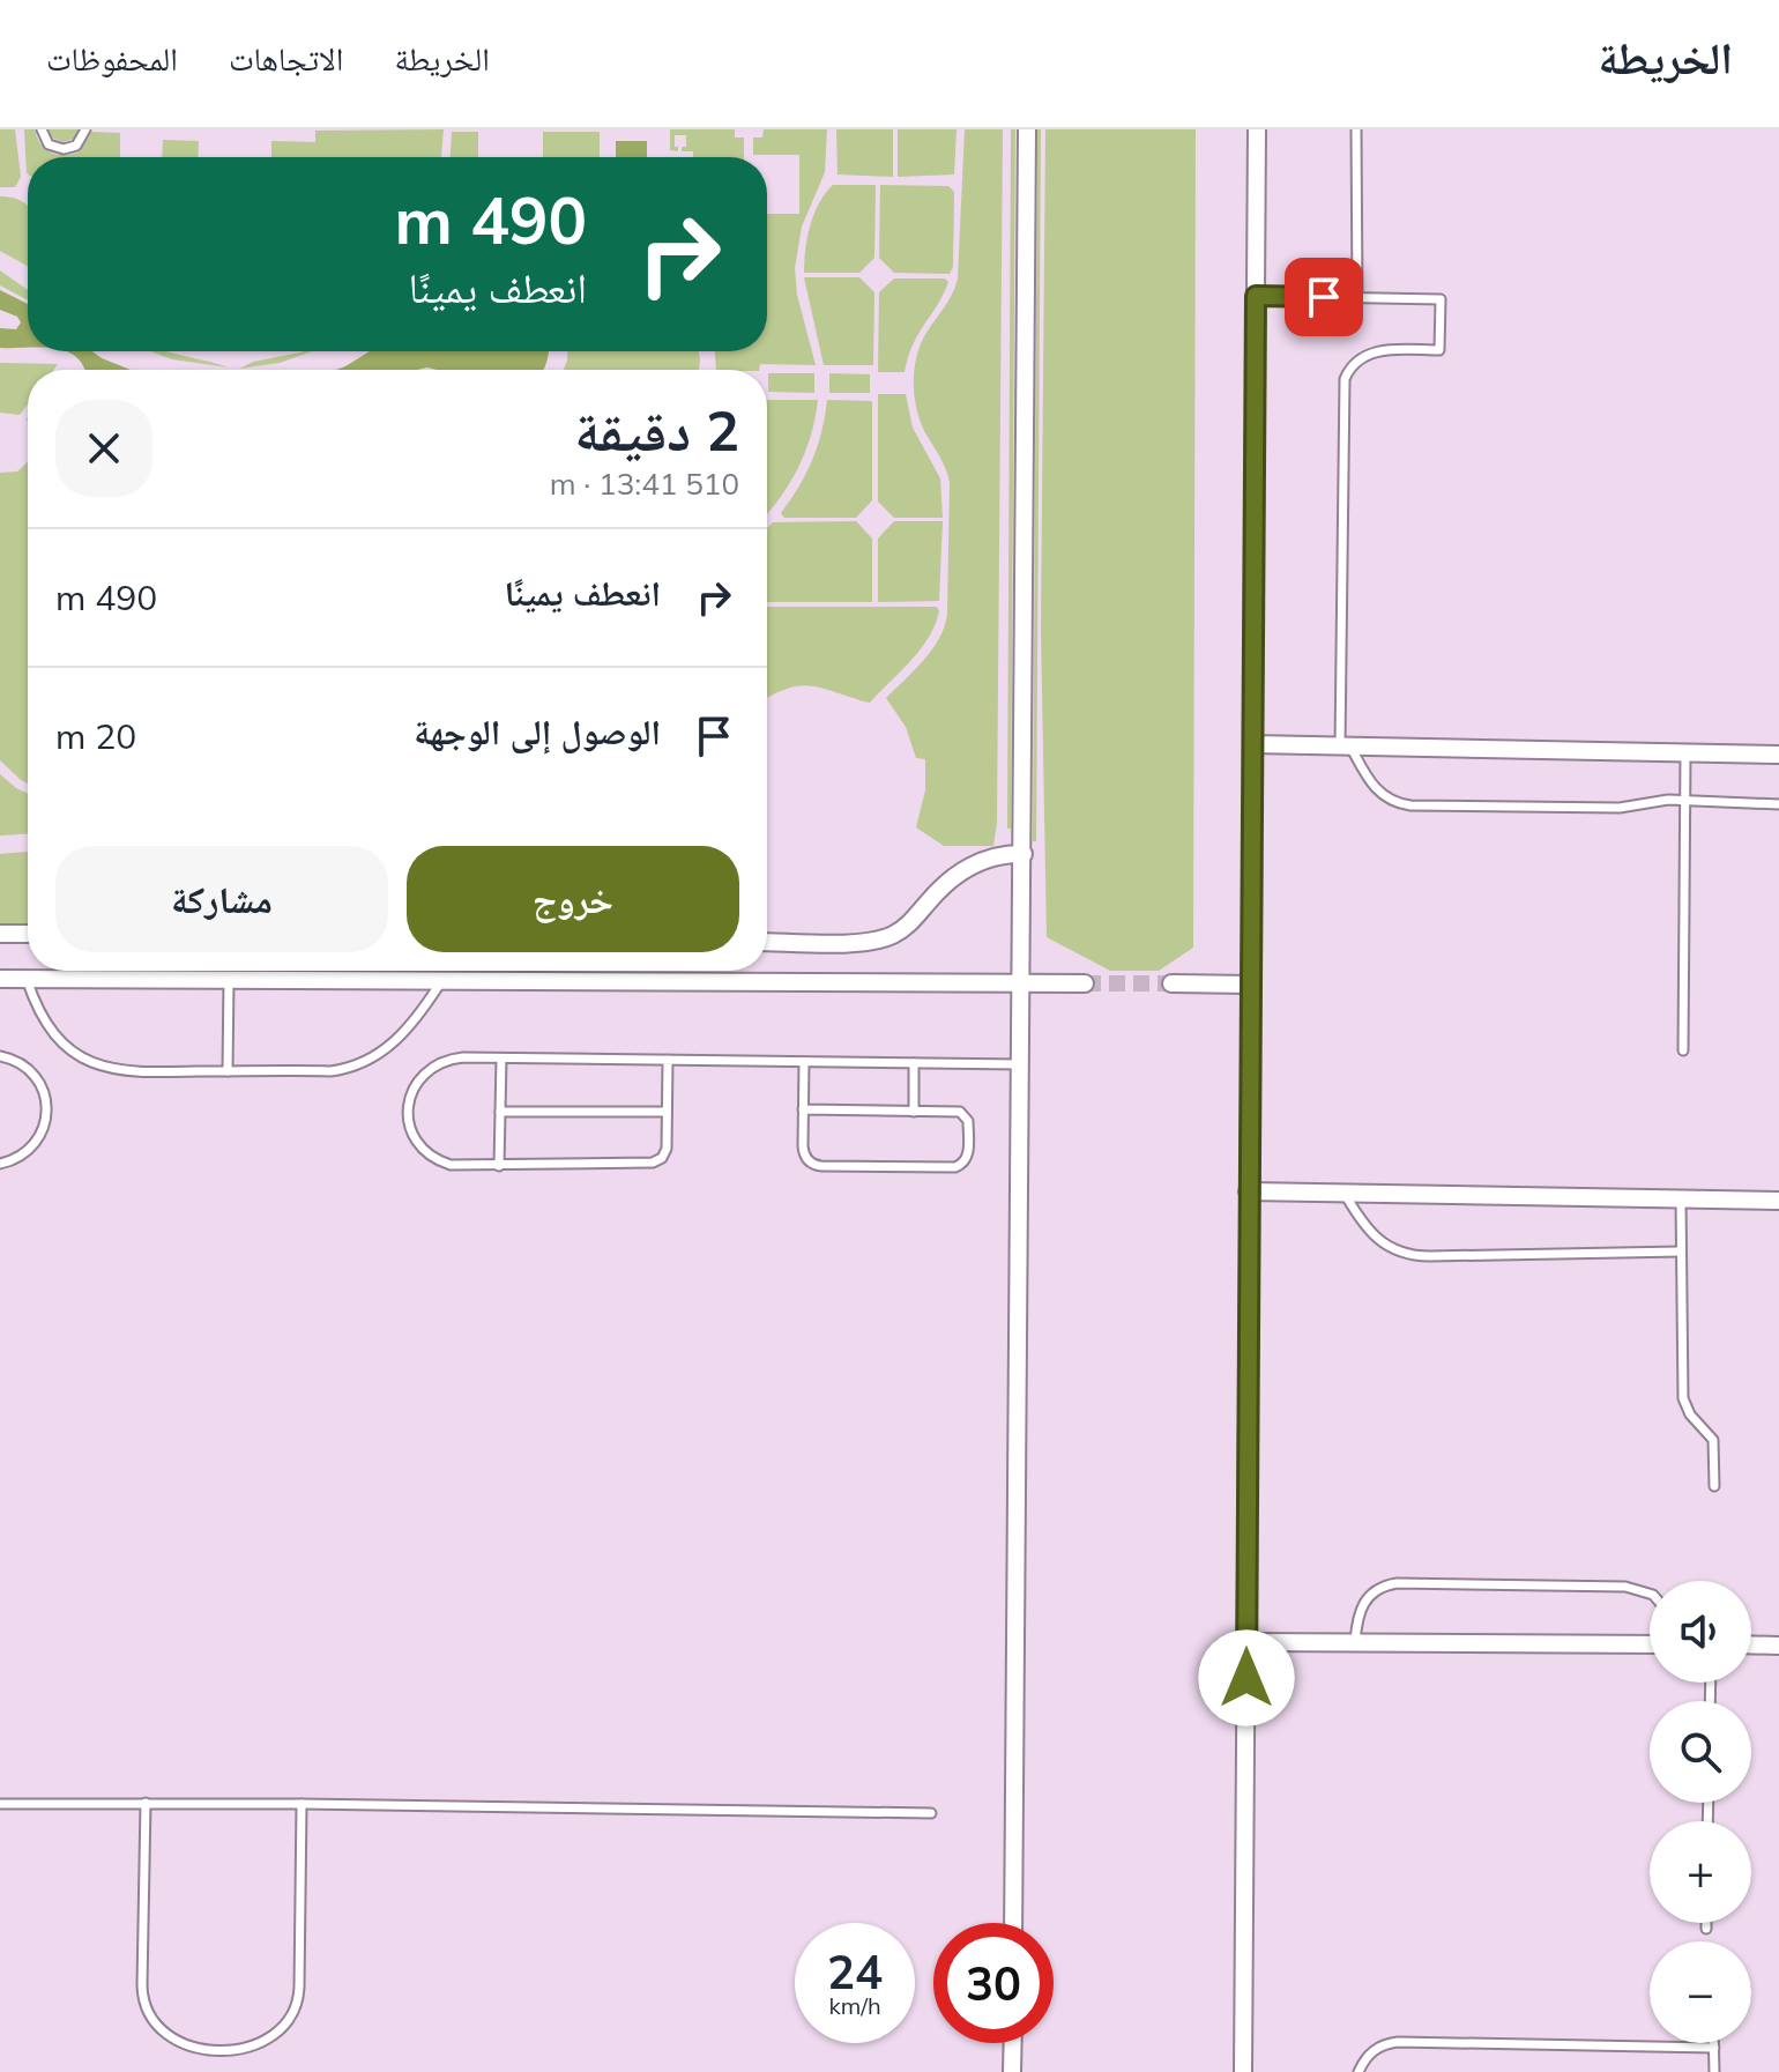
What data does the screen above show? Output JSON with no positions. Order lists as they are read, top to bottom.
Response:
{
  "page": {
    "header": "الخريطة",
    "nav": ["الخريطة", "الاتجاهات", "المحفوظات"],
    "turn": ["490 m", "انعطف يمينًا"],
    "heading": ["2 دقيقة", "510 m · 13:41"],
    "list": [
      {
        "name": "انعطف يمينًا",
        "value": "490 m"
      },
      {
        "name": "الوصول إلى الوجهة",
        "value": "20 m"
      }
    ],
    "buttons": ["خروج", "مشاركة"],
    "map_buttons": ["+", "−"],
    "speed": "24 km/h",
    "limit": "30"
  }
}
